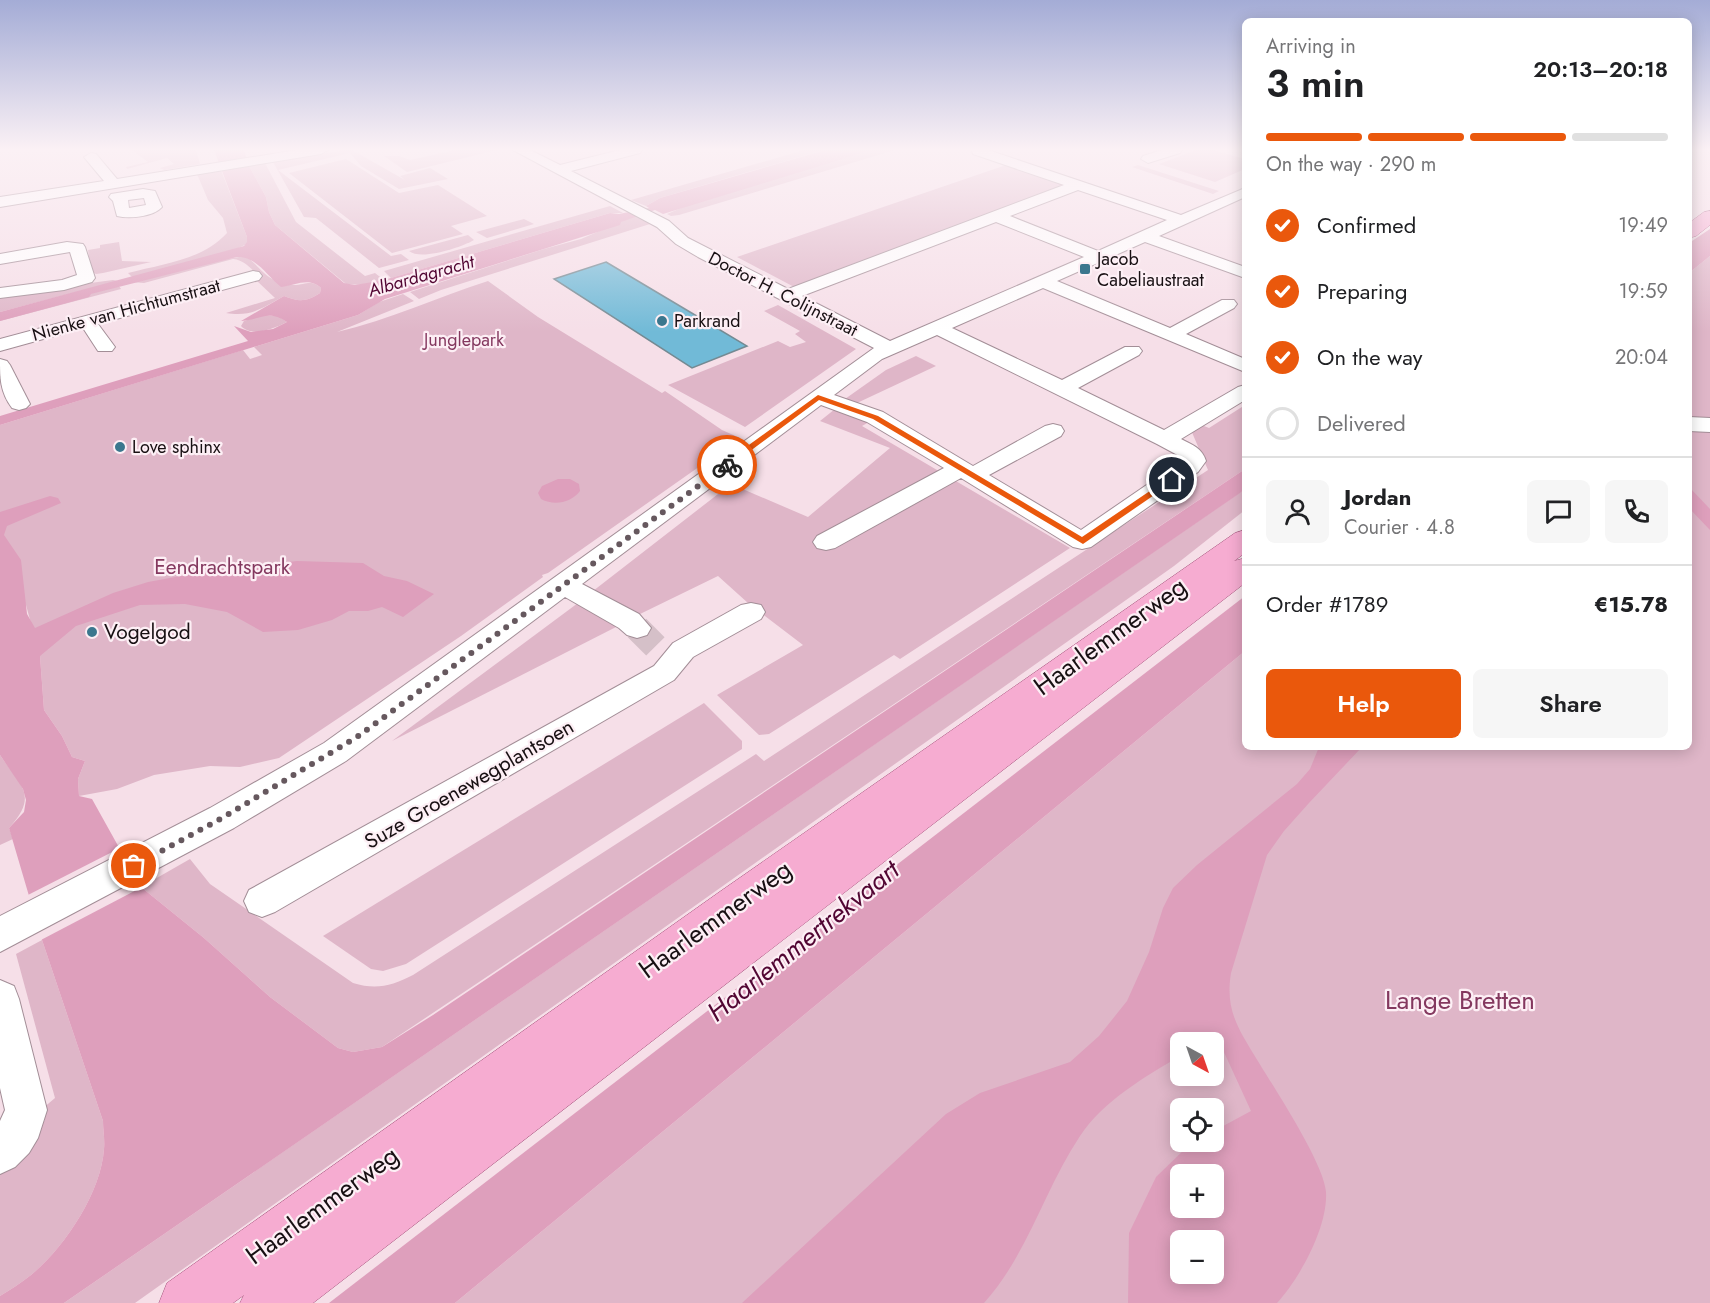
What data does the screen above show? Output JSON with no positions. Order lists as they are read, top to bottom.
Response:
{
  "streets": {
    "main road": ["Haarlemmerweg"],
    "street": ["Doctor H. Colijnstraat", "Nienke van Hichtumstraat", "Suze Groenewegplantsoen"]
  },
  "water": ["Albardagracht", "Haarlemmertrekvaart"],
  "parks": ["Junglepark", "Eendrachtspark", "Lange Bretten"],
  "places": {
    "transit": ["Jacob Cabeliaustraat"],
    "other": ["Parkrand", "Love sphinx", "Vogelgod"]
  },
  "north": "bottom right",
  "page": {
    "heading": ["3 min", "Arriving in", "20:13–20:18"],
    "panel": [
      "Jordan",
      "Courier · 4.8",
      "Order #1789",
      "€15.78"
    ],
    "bar": "On the way · 290 m",
    "list": [
      ["Confirmed", "19:49"],
      ["Preparing", "19:59"],
      ["On the way", "20:04"],
      "Delivered"
    ],
    "buttons": ["Help", "Share"],
    "map_buttons": ["+", "−"]
  }
}
